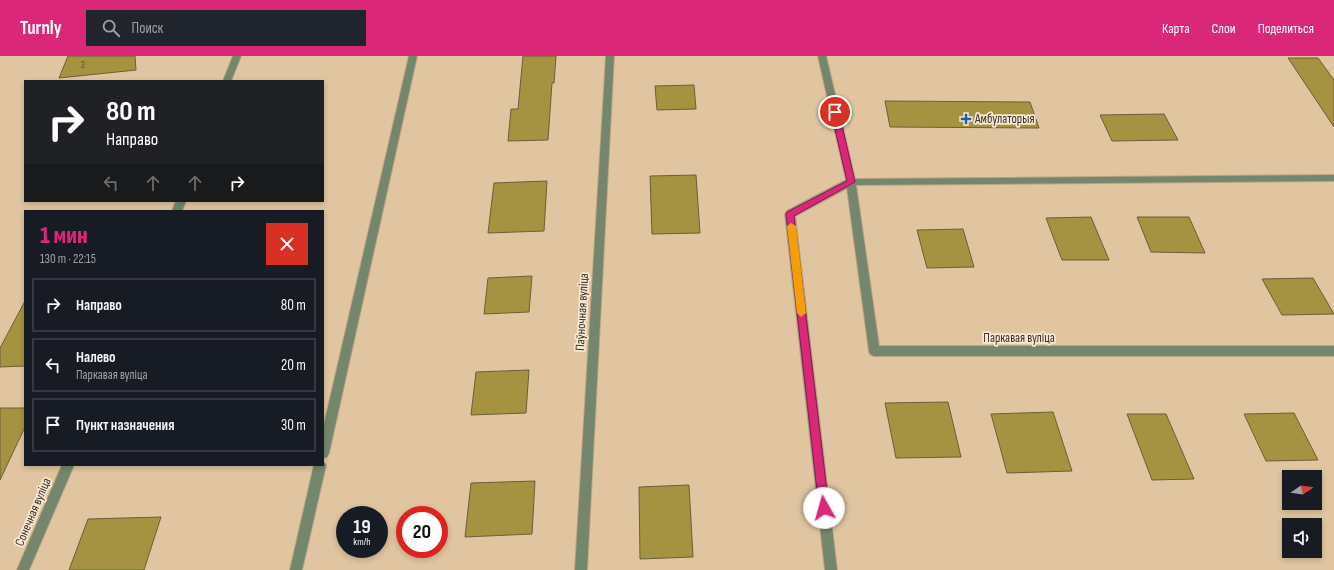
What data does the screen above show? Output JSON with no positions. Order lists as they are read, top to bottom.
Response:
{
  "streets": {
    "street": ["Паўночная вуліца", "Паркавая вуліца", "Сонечная вуліца"]
  },
  "places": {
    "health": ["Амбулаторыя"]
  },
  "house_numbers": ["3"],
  "north": "right",
  "page": {
    "header": "Turnly",
    "search": "Поиск",
    "nav": ["Карта", "Слои", "Поделиться"],
    "turn": ["80 m", "Направо"],
    "heading": ["1 мин", "130 m · 22:15"],
    "list": [
      {
        "name": "Направо",
        "value": "80 m"
      },
      {
        "name": "Налево",
        "note": "Паркавая вуліца",
        "value": "20 m"
      },
      {
        "name": "Пункт назначения",
        "value": "30 m"
      }
    ],
    "speed": "19 km/h",
    "limit": "20"
  }
}
